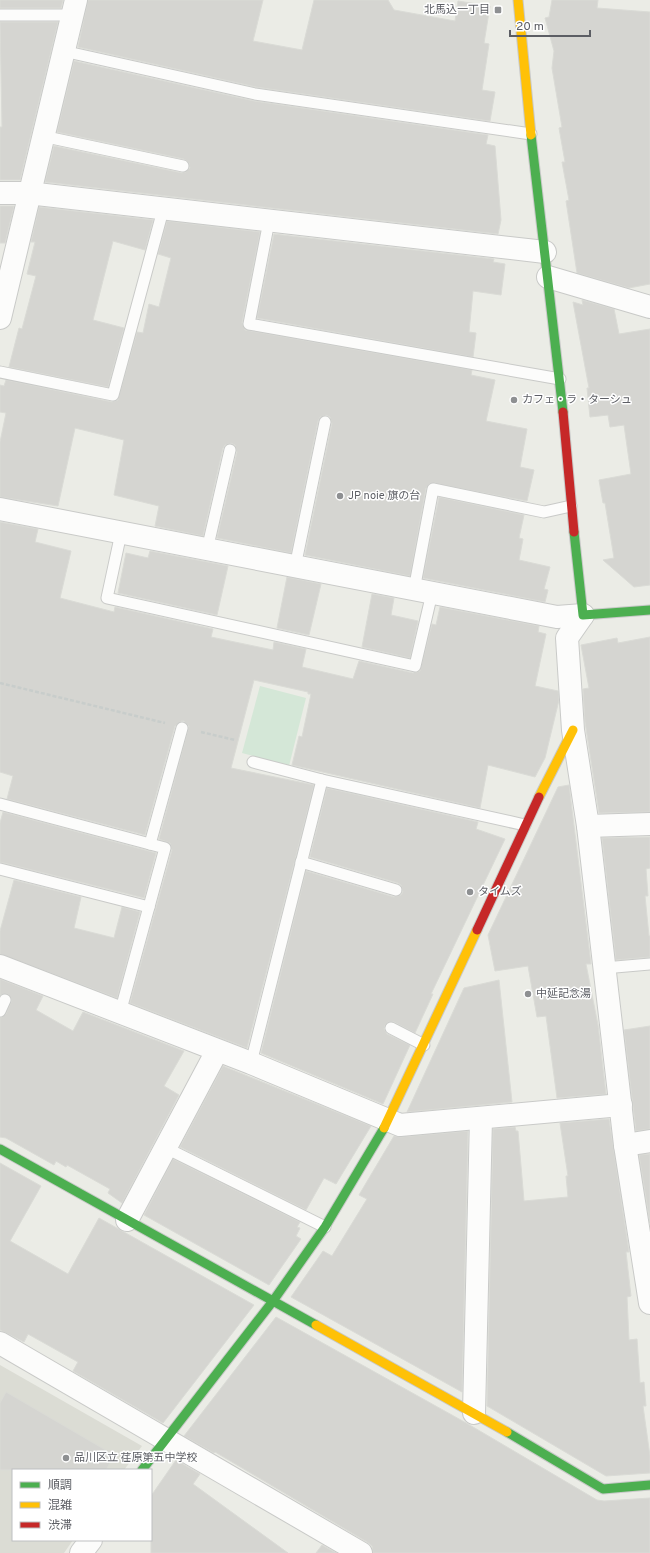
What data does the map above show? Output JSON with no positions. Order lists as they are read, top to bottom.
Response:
{
  "places": {
    "transit": ["北馬込一丁目"],
    "other": [
      "カフェ・ラ・ターシュ",
      "JP noie 旗の台",
      "タイムズ",
      "中延記念湯",
      "品川区立 荏原第五中学校"
    ]
  },
  "legend": ["順調", "混雑", "渋滞"],
  "scale_bar": "20 m"
}
